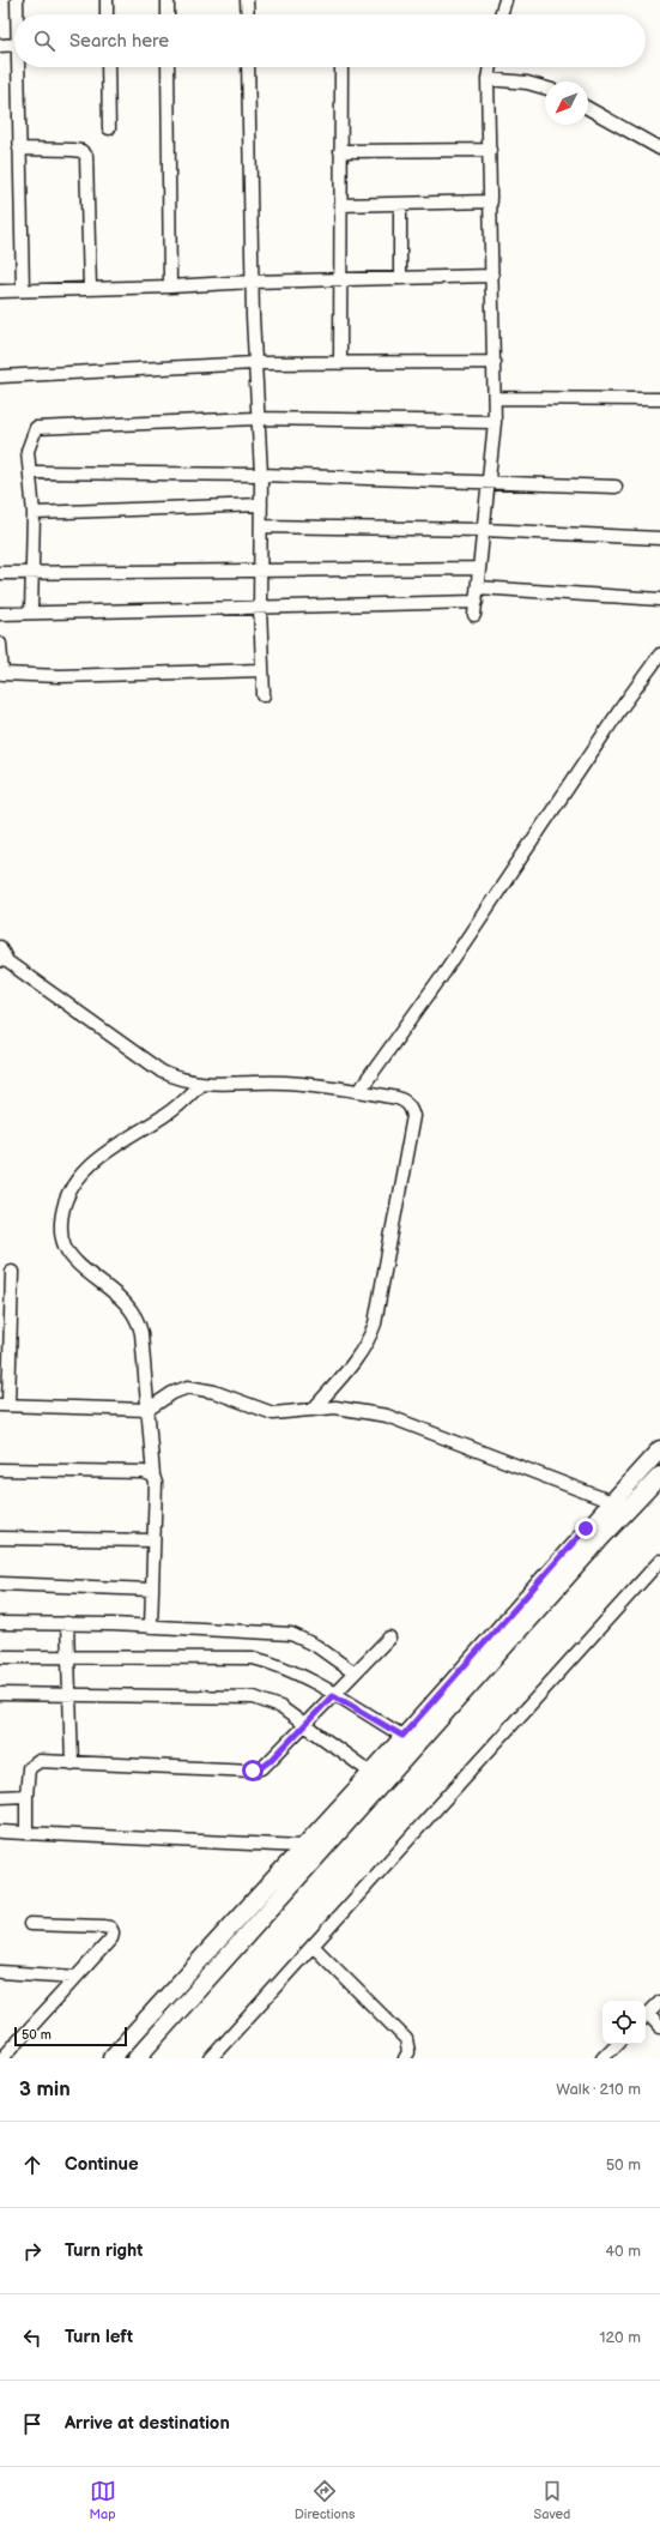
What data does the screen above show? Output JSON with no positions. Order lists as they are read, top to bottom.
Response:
{
  "scale_bar": "50 m",
  "north": "bottom left",
  "page": {
    "search": "Search here",
    "scale": "50 m",
    "heading": ["3 min", "Walk · 210 m"],
    "list": [
      ["Continue", "50 m"],
      ["Turn right", "40 m"],
      ["Turn left", "120 m"],
      "Arrive at destination"
    ],
    "nav": ["Map", "Directions", "Saved"]
  }
}
